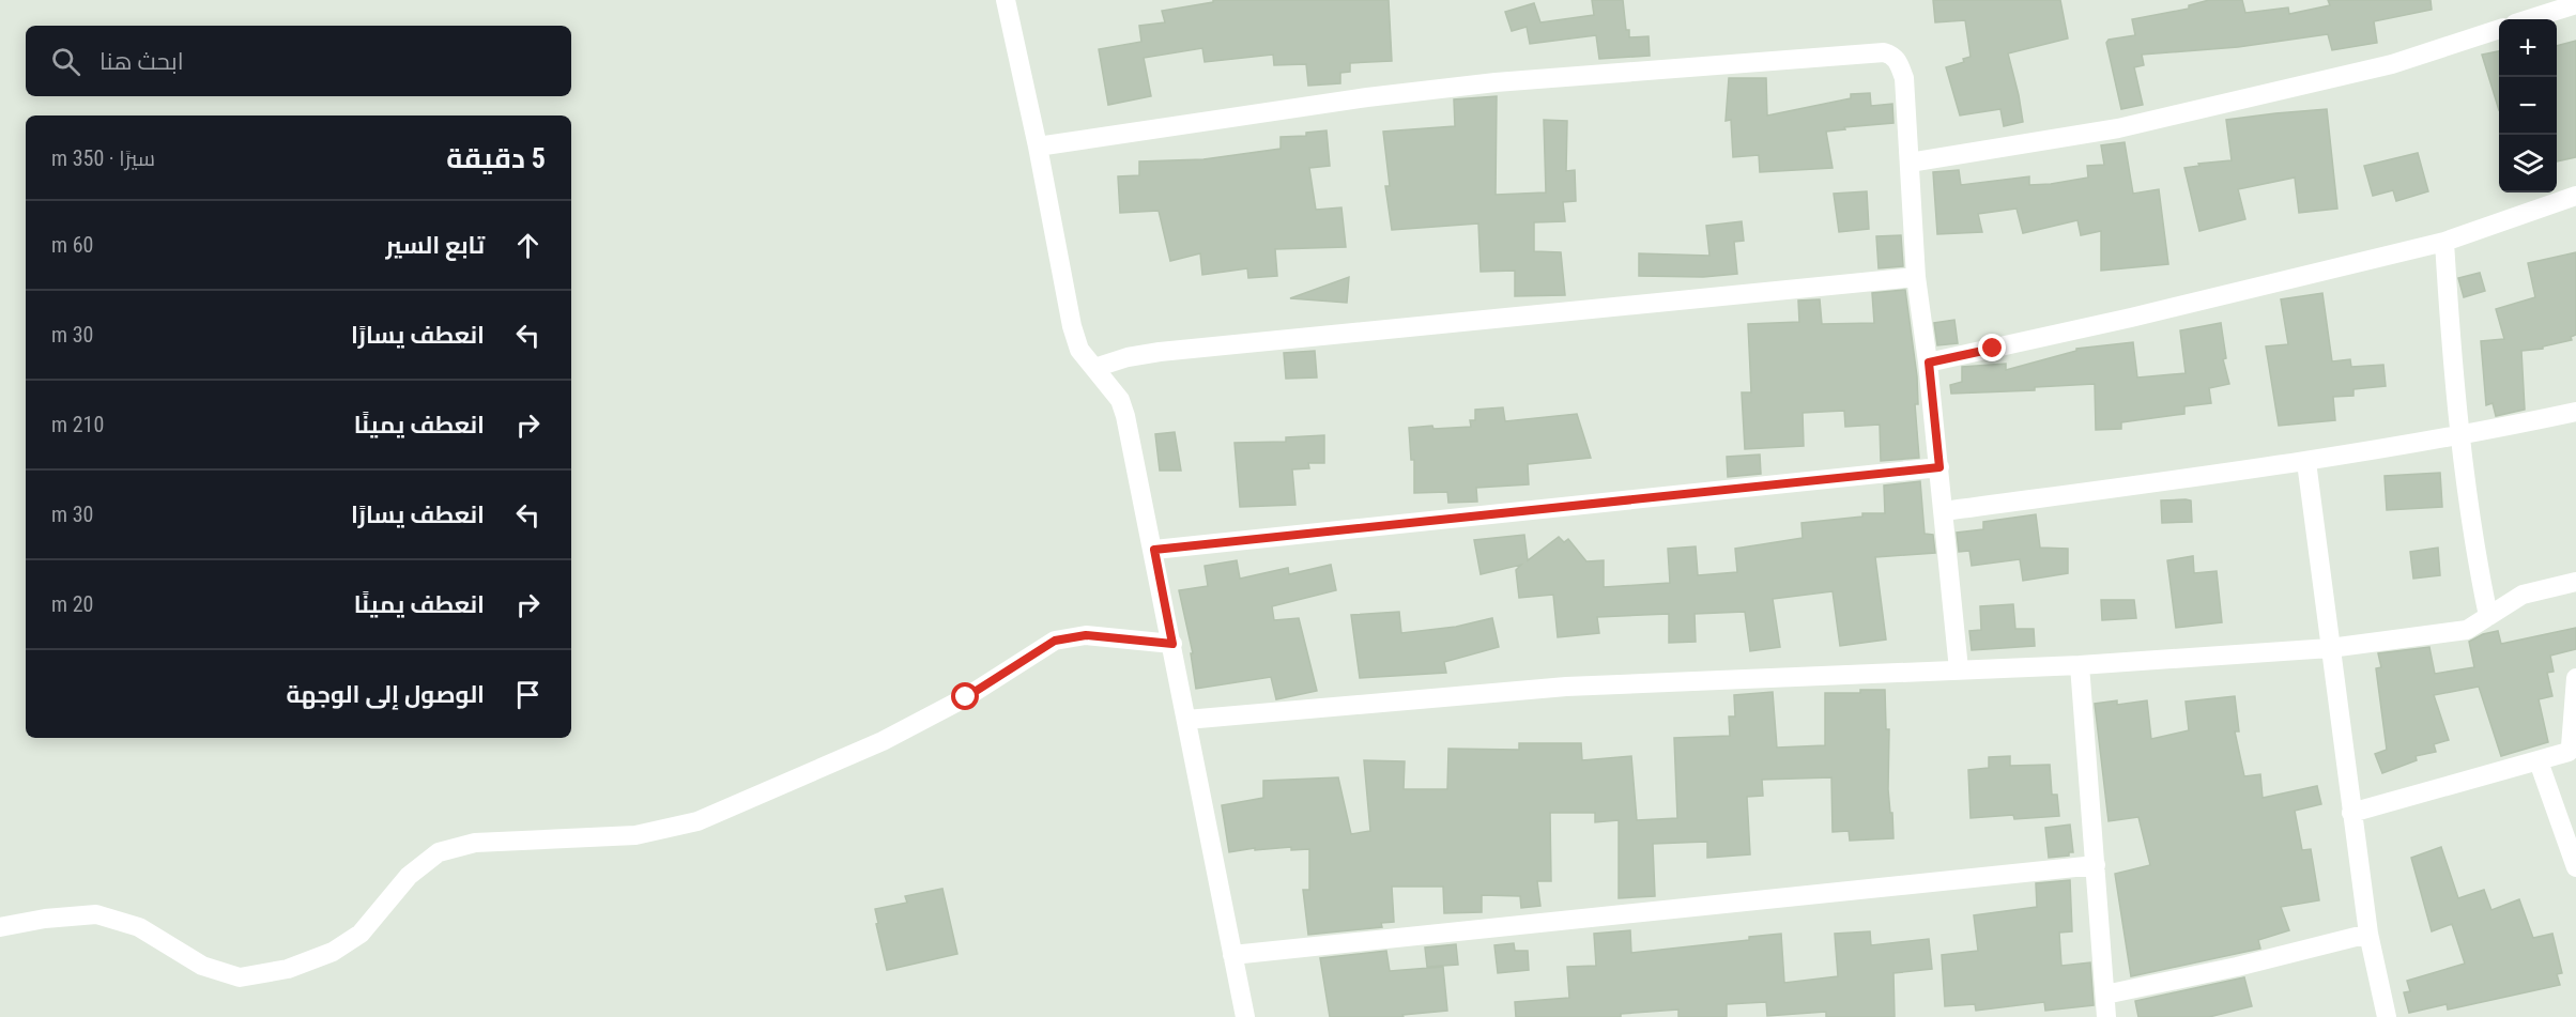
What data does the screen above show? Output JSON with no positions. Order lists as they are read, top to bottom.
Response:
{
  "page": {
    "map_buttons": ["+", "−"],
    "search": "ابحث هنا",
    "heading": ["5 دقيقة", "سيرًا · 350 m"],
    "list": [
      ["تابع السير", "60 m"],
      ["انعطف يسارًا", "30 m"],
      ["انعطف يمينًا", "210 m"],
      ["انعطف يسارًا", "30 m"],
      ["انعطف يمينًا", "20 m"],
      "الوصول إلى الوجهة"
    ]
  }
}
